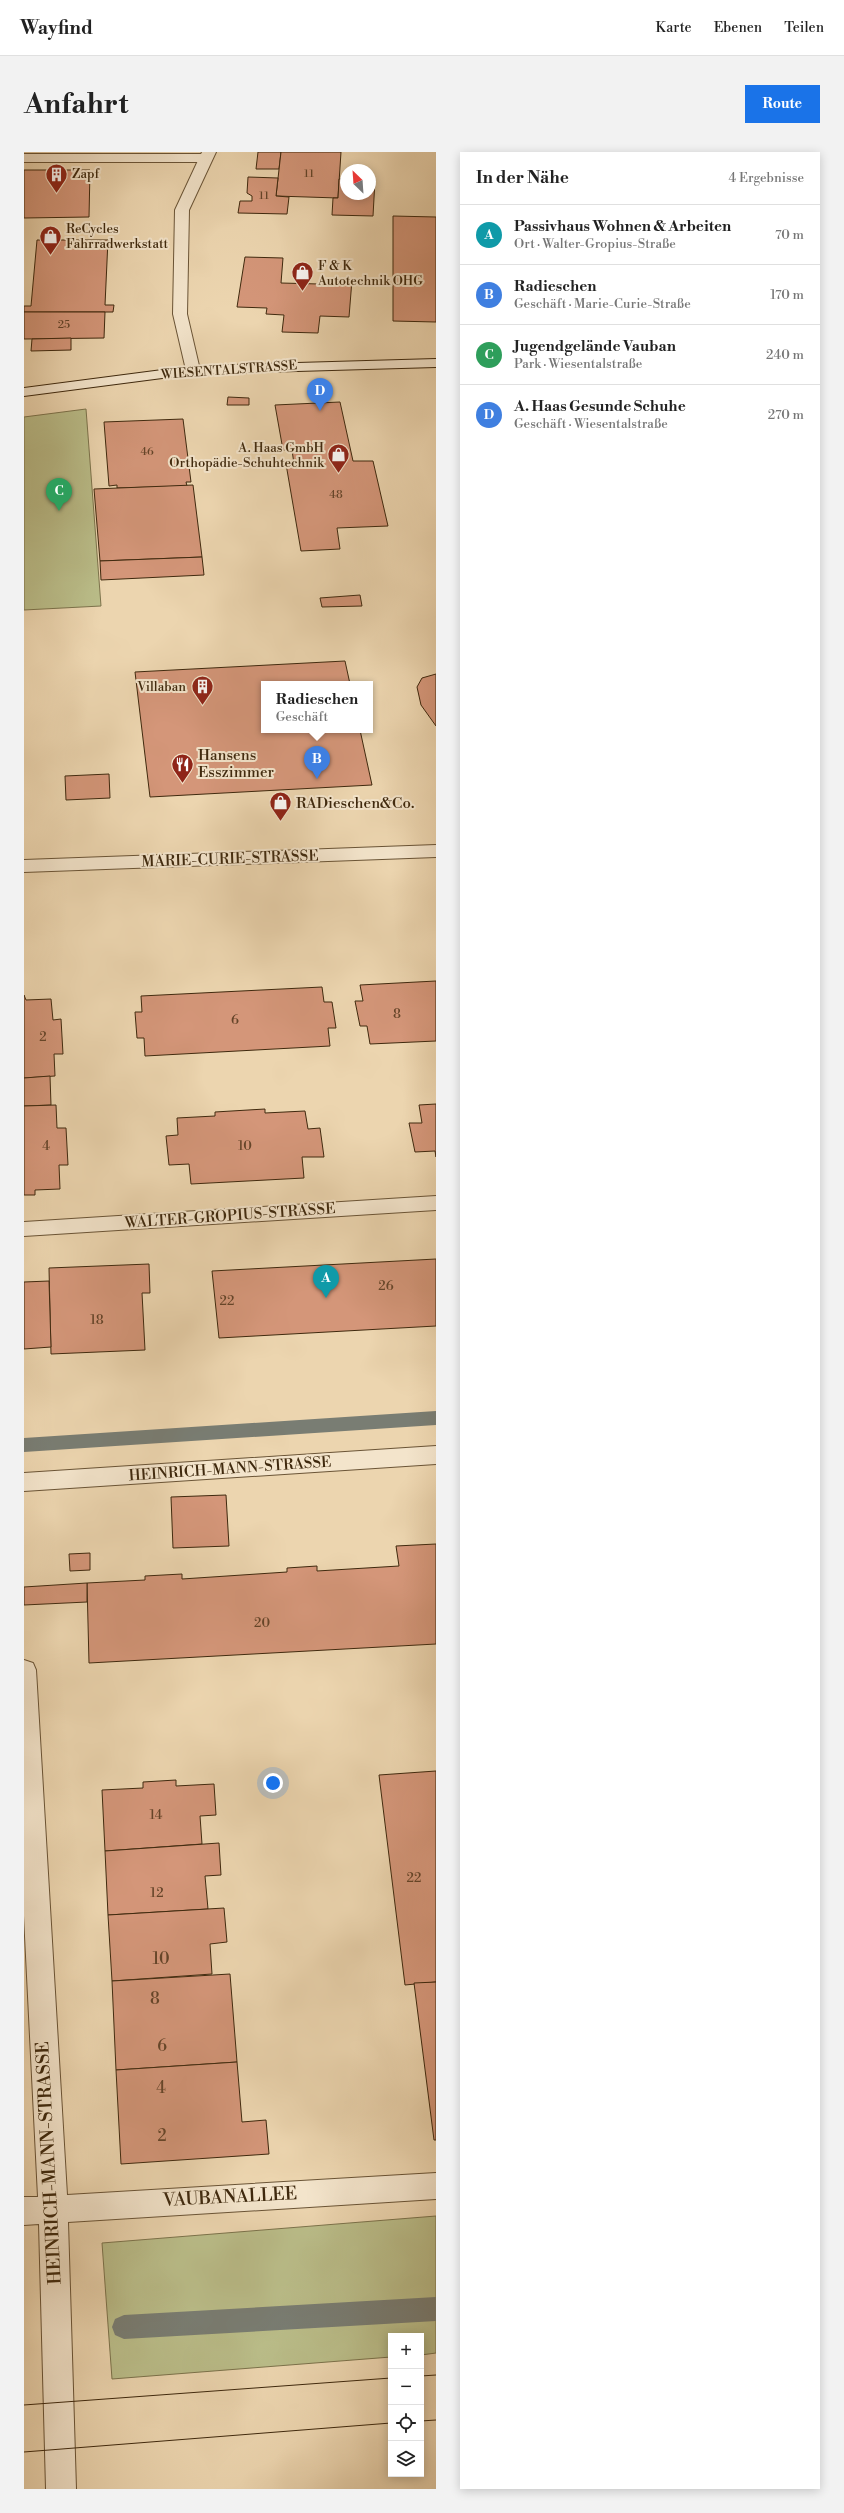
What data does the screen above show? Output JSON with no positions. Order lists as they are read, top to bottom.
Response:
{
  "streets": {
    "street": [
      "WIESENTALSTRASSE",
      "MARIE-CURIE-STRASSE",
      "WALTER-GROPIUS-STRASSE",
      "HEINRICH-MANN-STRASSE",
      "VAUBANALLEE"
    ]
  },
  "crossings": [
    ["HEINRICH-MANN-STRASSE", "VAUBANALLEE"]
  ],
  "places": {
    "building": ["Zapf", "Villaban"],
    "shop": [
      "ReCycles Fahrradwerkstatt",
      "F & K Autotechnik OHG",
      "A. Haas GmbH Orthopädie-Schuhtechnik",
      "RADieschen&Co."
    ],
    "restaurant": ["Hansens Esszimmer"]
  },
  "house_numbers": [
    "11",
    "11",
    "25",
    "46",
    "48",
    "8",
    "6",
    "2",
    "4",
    "10",
    "26",
    "22",
    "18",
    "20",
    "14",
    "22",
    "12",
    "10",
    "8",
    "6",
    "4",
    "2"
  ],
  "north": "top left",
  "page": {
    "header": "Wayfind",
    "nav": ["Karte", "Ebenen", "Teilen"],
    "buttons": "Route",
    "title": "Anfahrt",
    "heading": ["In der Nähe", "4 Ergebnisse"],
    "list": [
      {
        "mark": "A",
        "name": "Passivhaus Wohnen & Arbeiten",
        "note": "Ort · Walter-Gropius-Straße",
        "value": "70 m"
      },
      {
        "mark": "B",
        "name": "Radieschen",
        "note": "Geschäft · Marie-Curie-Straße",
        "value": "170 m"
      },
      {
        "mark": "C",
        "name": "Jugendgelände Vauban",
        "note": "Park · Wiesentalstraße",
        "value": "240 m"
      },
      {
        "mark": "D",
        "name": "A. Haas Gesunde Schuhe",
        "note": "Geschäft · Wiesentalstraße",
        "value": "270 m"
      }
    ],
    "pins": [
      "D",
      "C",
      "B",
      "A"
    ],
    "popup": ["Radieschen", "Geschäft"],
    "map_buttons": ["+", "−"]
  }
}
